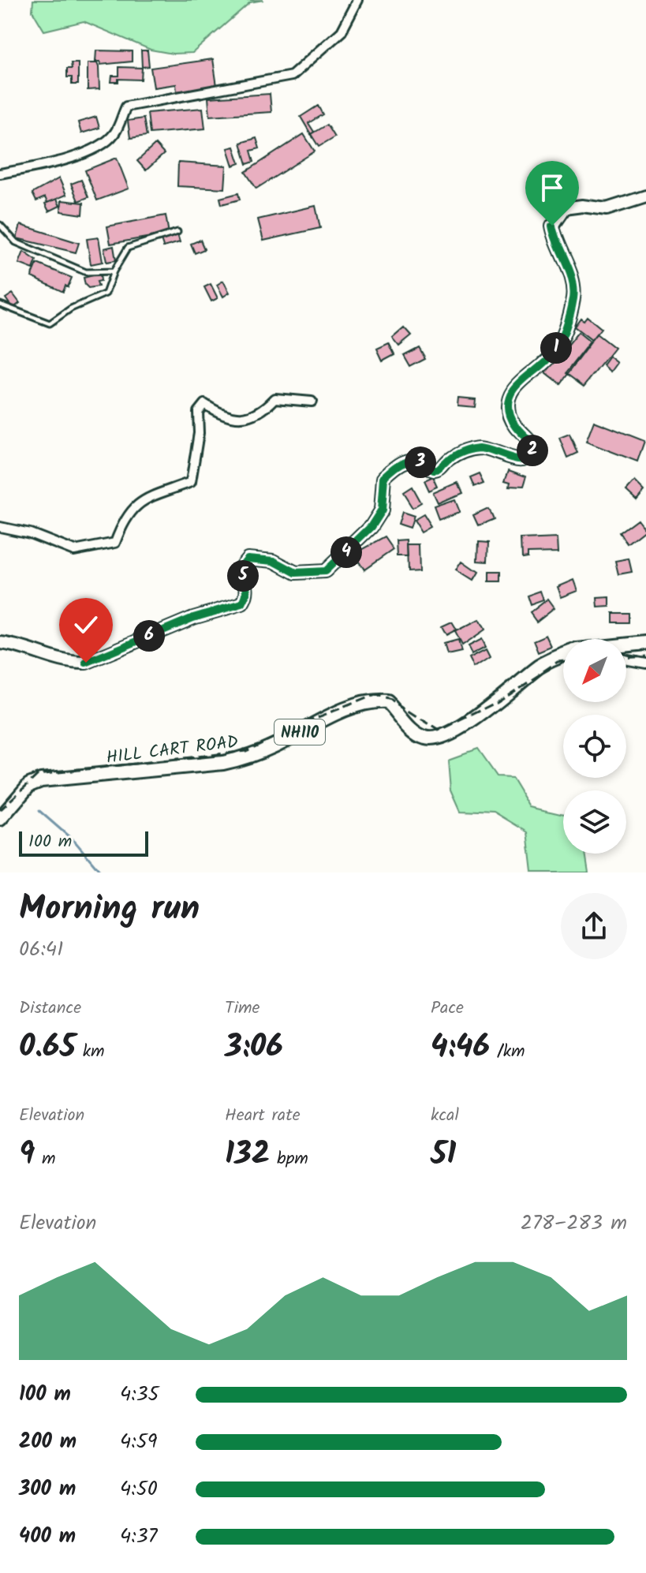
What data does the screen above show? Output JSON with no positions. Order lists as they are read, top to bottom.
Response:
{
  "streets": {
    "highway": ["NH110", "HILL CART ROAD"]
  },
  "scale_bar": "100 m",
  "north": "bottom left",
  "page": {
    "pins": [
      "1",
      "2",
      "3",
      "4",
      "5",
      "6"
    ],
    "scale": "100 m",
    "heading": ["Morning run", "06:41"],
    "stats": [
      ["Distance", "0.65 km"],
      ["Time", "3:06"],
      ["Pace", "4:46 /km"],
      ["Elevation", "9 m"],
      ["Heart rate", "132 bpm"],
      ["kcal", "51"]
    ],
    "chart": ["Elevation", "278–283 m"],
    "list": [
      {
        "name": "100 m",
        "note": "4:35"
      },
      {
        "name": "200 m",
        "note": "4:59"
      },
      {
        "name": "300 m",
        "note": "4:50"
      },
      {
        "name": "400 m",
        "note": "4:37"
      }
    ]
  }
}
